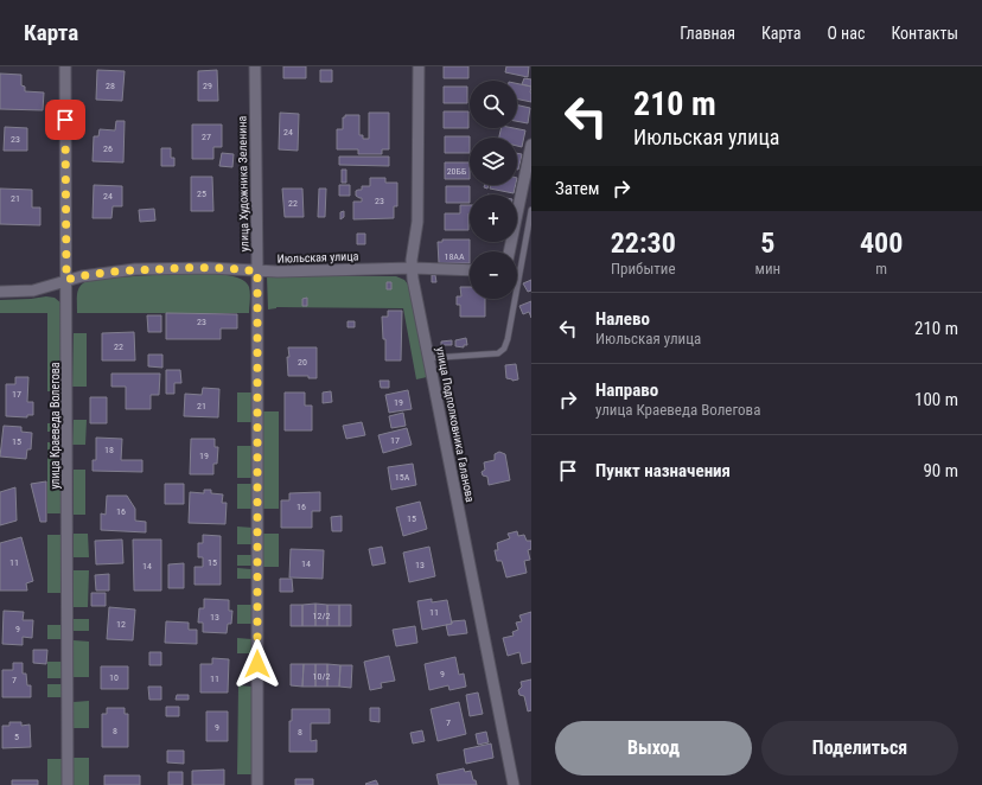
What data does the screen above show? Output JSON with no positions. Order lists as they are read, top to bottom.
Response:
{
  "streets": {
    "street": [
      "улица Художника Зеленина",
      "Июльская улица",
      "улица Подполковника Галанова",
      "улица Краеведа Волегова"
    ]
  },
  "crossings": [
    ["улица Художника Зеленина", "Июльская улица"],
    ["Июльская улица", "улица Подполковника Галанова"],
    ["Июльская улица", "улица Краеведа Волегова"]
  ],
  "house_numbers": [
    "28",
    "29",
    "24",
    "27",
    "23",
    "26",
    "20ББ",
    "25",
    "24",
    "21",
    "23",
    "22",
    "18АА",
    "23",
    "22",
    "20",
    "17",
    "19",
    "21",
    "17",
    "15",
    "18",
    "19",
    "15А",
    "16",
    "16",
    "15",
    "11",
    "15",
    "14",
    "13",
    "14",
    "11",
    "12/2",
    "13",
    "12",
    "9",
    "9",
    "10/2",
    "10",
    "11",
    "7",
    "7",
    "9",
    "8",
    "8",
    "5"
  ],
  "page": {
    "header": "Карта",
    "nav": [
      "Главная",
      "Карта",
      "О нас",
      "Контакты"
    ],
    "turn": ["210 m", "Июльская улица"],
    "map_buttons": ["+", "−"],
    "then": "Затем",
    "eta": [
      "22:30",
      "Прибытие",
      "5",
      "мин",
      "400",
      "m"
    ],
    "list": [
      {
        "name": "Налево",
        "note": "Июльская улица",
        "value": "210 m"
      },
      {
        "name": "Направо",
        "note": "улица Краеведа Волегова",
        "value": "100 m"
      },
      {
        "name": "Пункт назначения",
        "value": "90 m"
      }
    ],
    "buttons": ["Выход", "Поделиться"]
  }
}
